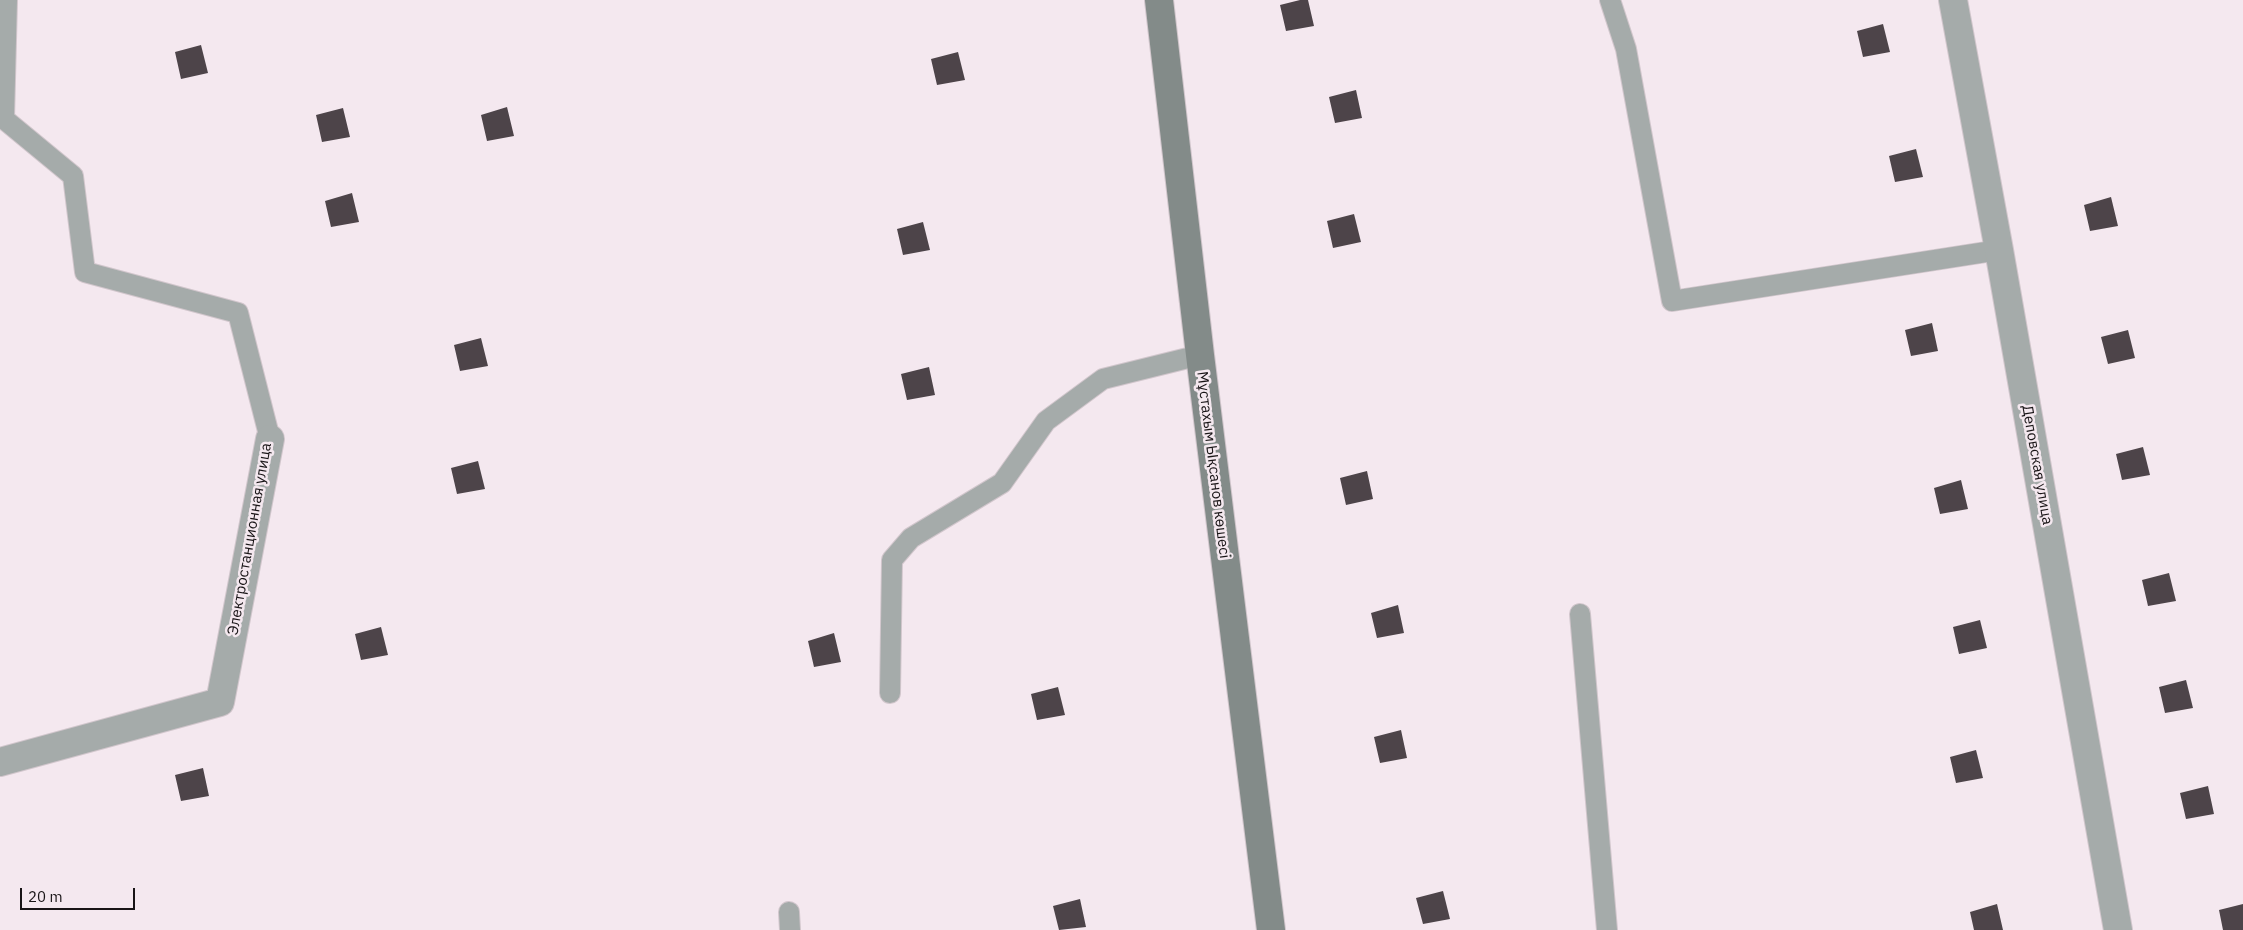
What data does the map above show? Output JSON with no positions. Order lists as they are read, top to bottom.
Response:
{
  "streets": {
    "main road": ["Мұстахым Ықсанов көшесі"],
    "street": ["Деповская улица", "Электростанционная улица"]
  },
  "scale_bar": "20 m"
}
